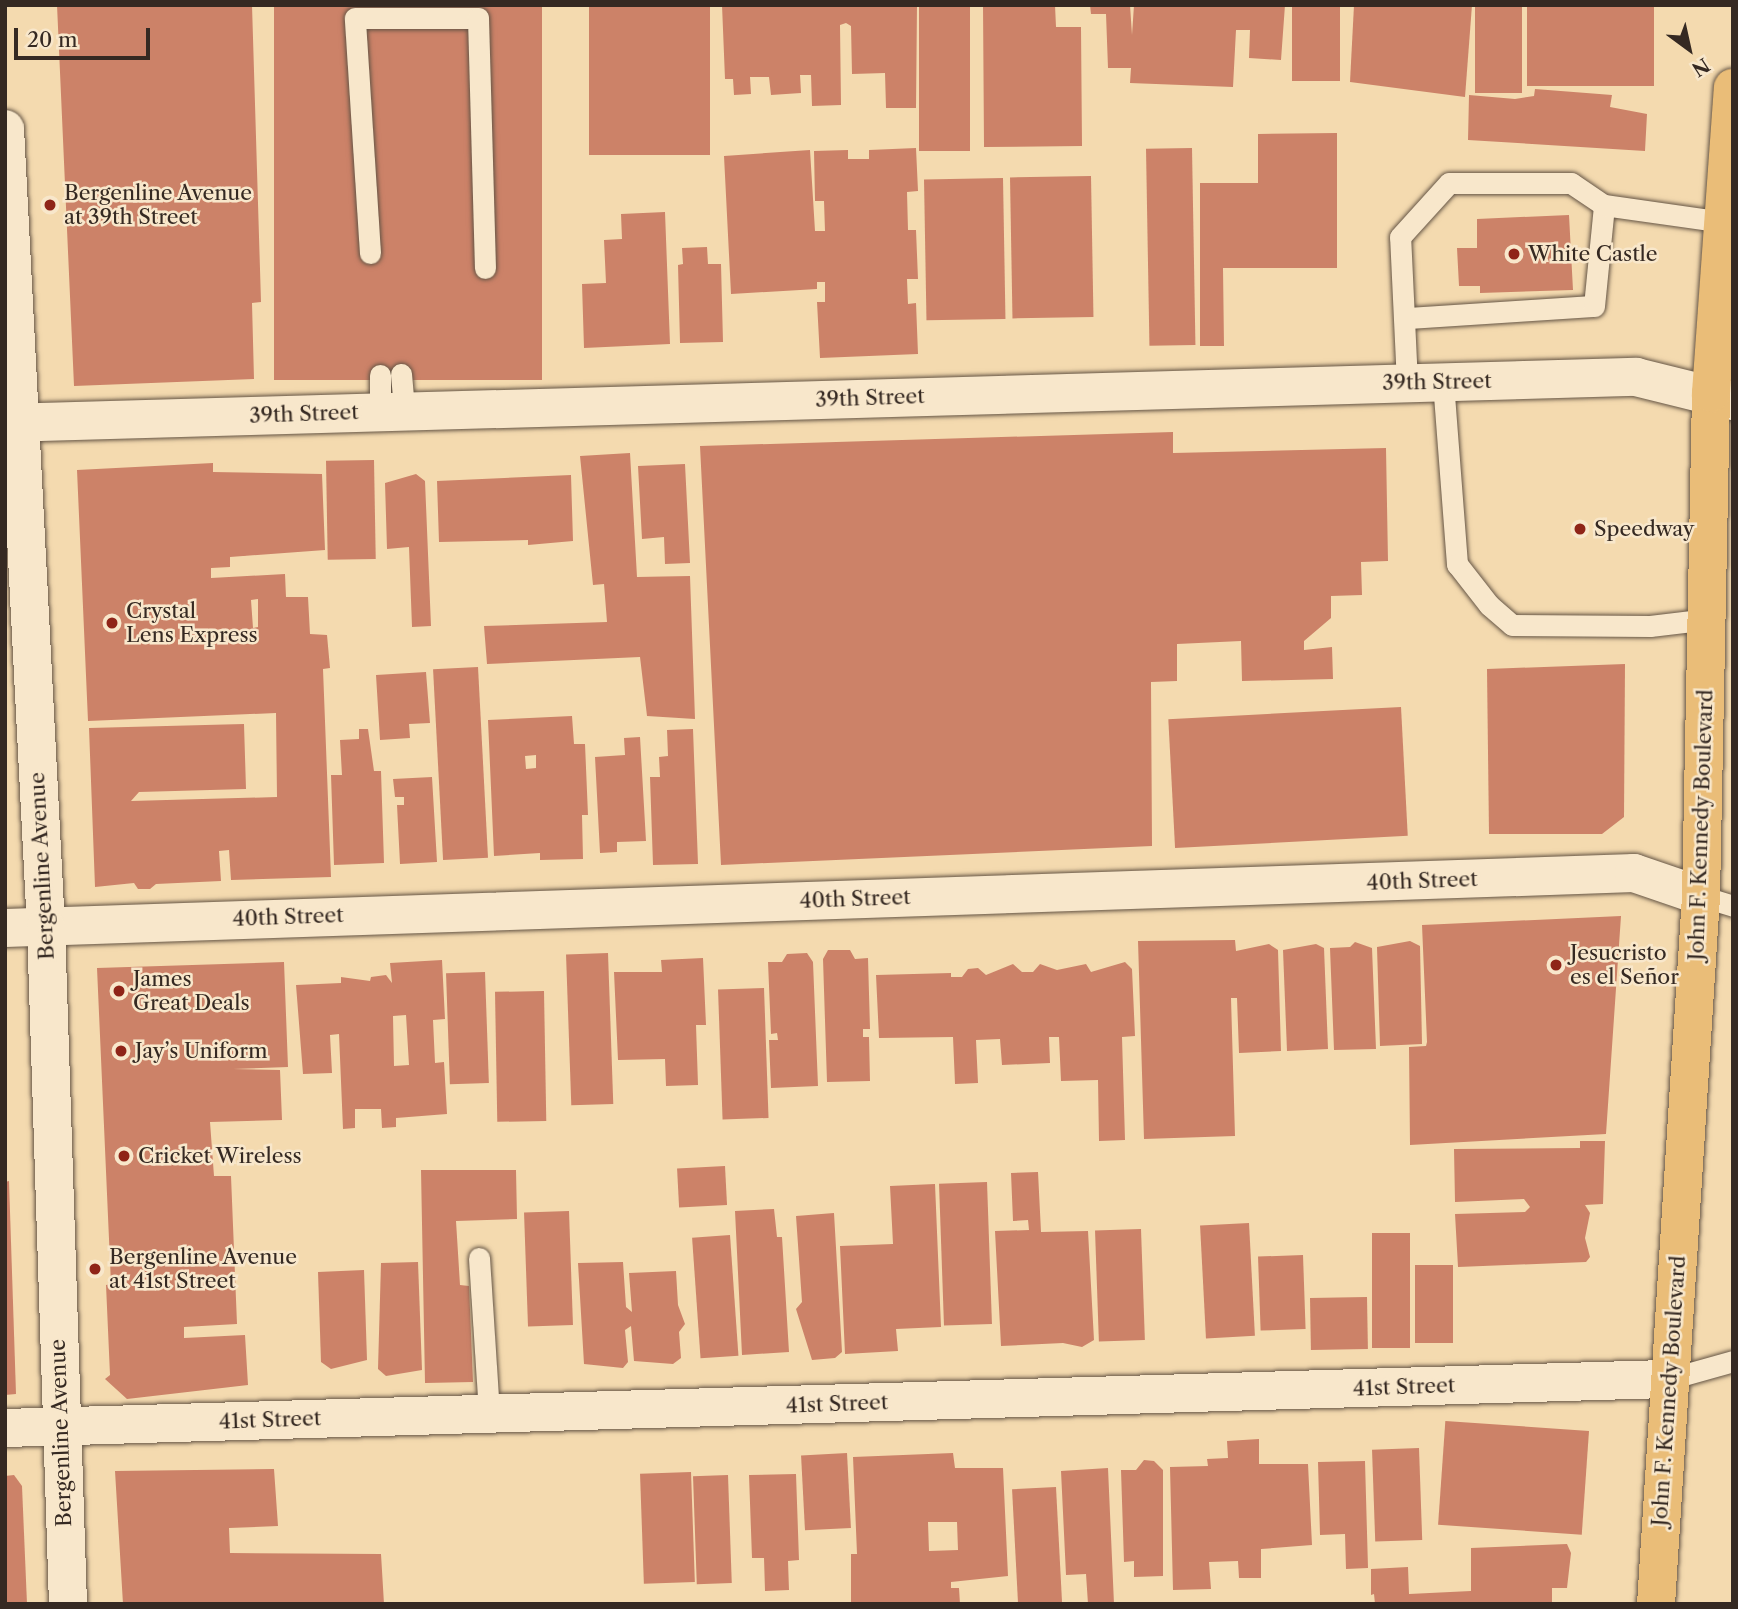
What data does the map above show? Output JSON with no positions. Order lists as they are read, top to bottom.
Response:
{
  "streets": {
    "main road": ["John F. Kennedy Boulevard"],
    "street": [
      "39th Street",
      "Bergenline Avenue",
      "40th Street",
      "41st Street"
    ]
  },
  "crossings": [
    ["39th Street", "John F. Kennedy Boulevard"],
    ["39th Street", "Bergenline Avenue"],
    ["John F. Kennedy Boulevard", "40th Street"],
    ["John F. Kennedy Boulevard", "41st Street"],
    ["Bergenline Avenue", "40th Street"],
    ["Bergenline Avenue", "41st Street"]
  ],
  "places": [
    "Bergenline Avenue at 39th Street",
    "White Castle",
    "Speedway",
    "Crystal Lens Express",
    "Jesucristo es el Señor",
    "James Great Deals",
    "Jay’s Uniform",
    "Cricket Wireless",
    "Bergenline Avenue at 41st Street"
  ],
  "scale_bar": "20 m",
  "north": "bottom right"
}
